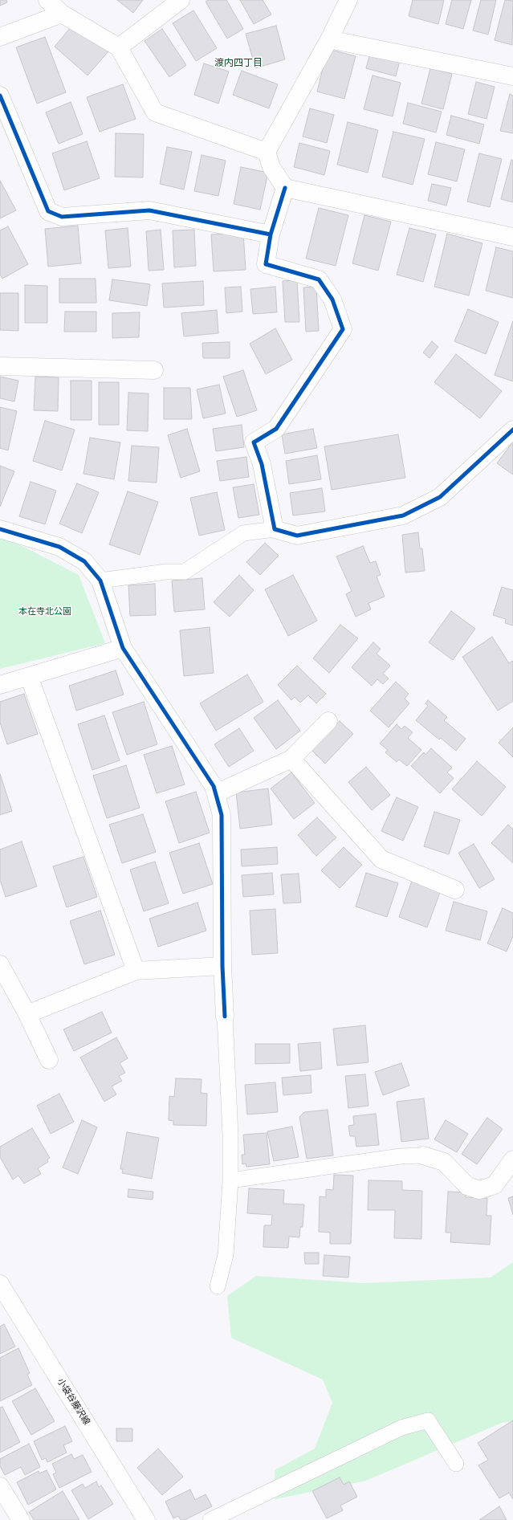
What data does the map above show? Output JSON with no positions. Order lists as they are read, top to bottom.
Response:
{
  "streets": {
    "street": ["小袋谷藤沢線"]
  },
  "districts": ["渡内四丁目"],
  "parks": ["本在寺北公園"]
}
